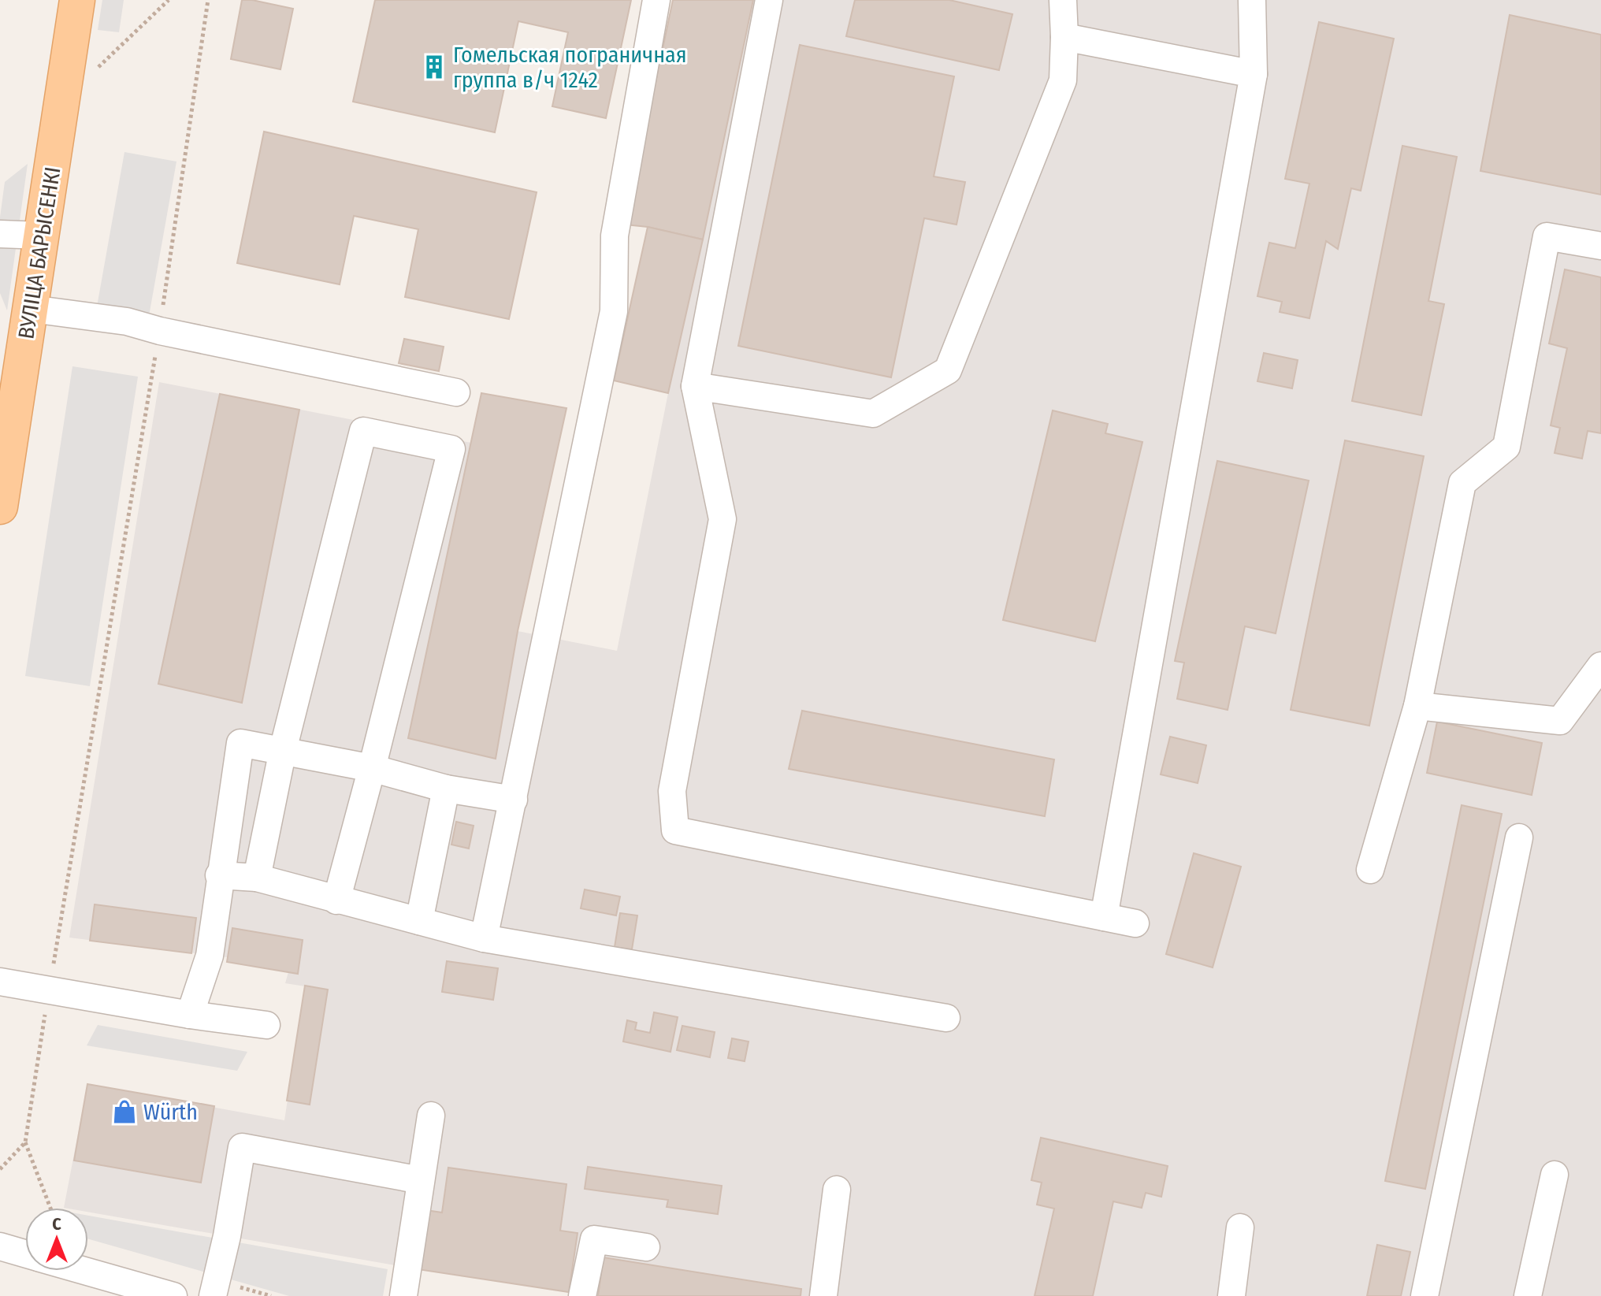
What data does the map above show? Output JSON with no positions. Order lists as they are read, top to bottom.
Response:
{
  "streets": {
    "main road": ["ВУЛІЦА БАРЫСЕНКІ"]
  },
  "places": {
    "building": ["Гомельская пограничная группа в/ч 1242"],
    "shop": ["Würth"]
  },
  "north": "top"
}
